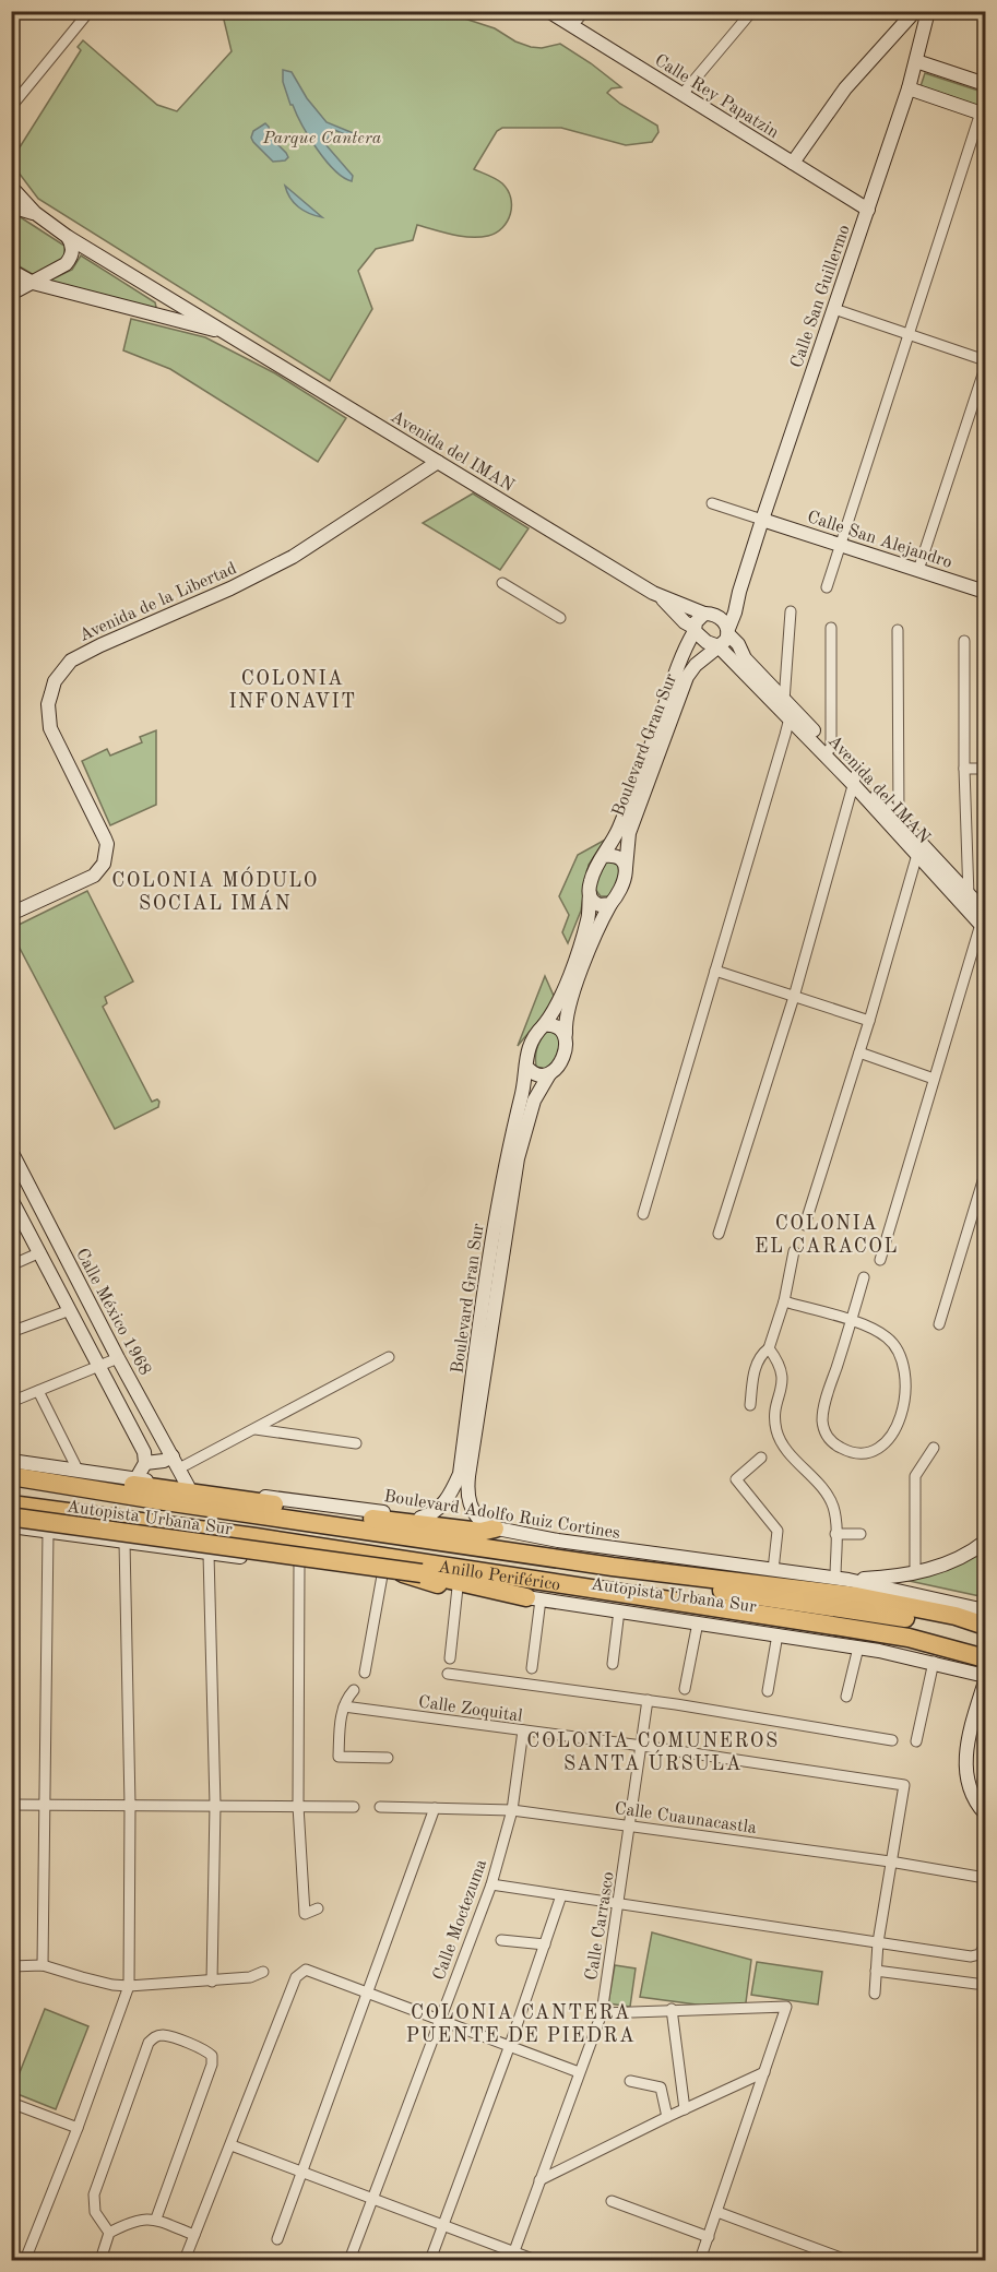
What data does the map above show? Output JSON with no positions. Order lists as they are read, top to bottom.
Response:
{
  "streets": {
    "highway": ["Autopista Urbana Sur", "Anillo Periférico"],
    "street": [
      "Calle Rey Papatzin",
      "Calle San Guillermo",
      "Avenida del IMAN",
      "Calle San Alejandro",
      "Avenida de la Libertad",
      "Boulevard Gran Sur",
      "Calle México 1968",
      "Boulevard Adolfo Ruiz Cortines",
      "Calle Zoquital",
      "Calle Cuaunacastla",
      "Calle Moctezuma",
      "Calle Carrasco"
    ]
  },
  "crossings": [
    ["Calle Rey Papatzin", "Calle San Guillermo"],
    ["Calle San Guillermo", "Avenida del IMAN"],
    ["Calle San Guillermo", "Calle San Alejandro"],
    ["Calle San Guillermo", "Boulevard Gran Sur"],
    ["Avenida del IMAN", "Avenida de la Libertad"],
    ["Avenida del IMAN", "Boulevard Gran Sur"],
    ["Calle México 1968", "Boulevard Adolfo Ruiz Cortines"],
    ["Calle Zoquital", "Calle Cuaunacastla"],
    ["Calle Zoquital", "Calle Moctezuma"],
    ["Calle Zoquital", "Calle Carrasco"],
    ["Calle Cuaunacastla", "Calle Moctezuma"],
    ["Calle Cuaunacastla", "Calle Carrasco"]
  ],
  "districts": [
    "COLONIA INFONAVIT",
    "COLONIA MÓDULO SOCIAL IMÁN",
    "COLONIA EL CARACOL",
    "COLONIA COMUNEROS SANTA ÚRSULA",
    "COLONIA CANTERA PUENTE DE PIEDRA"
  ],
  "parks": ["Parque Cantera"]
}
